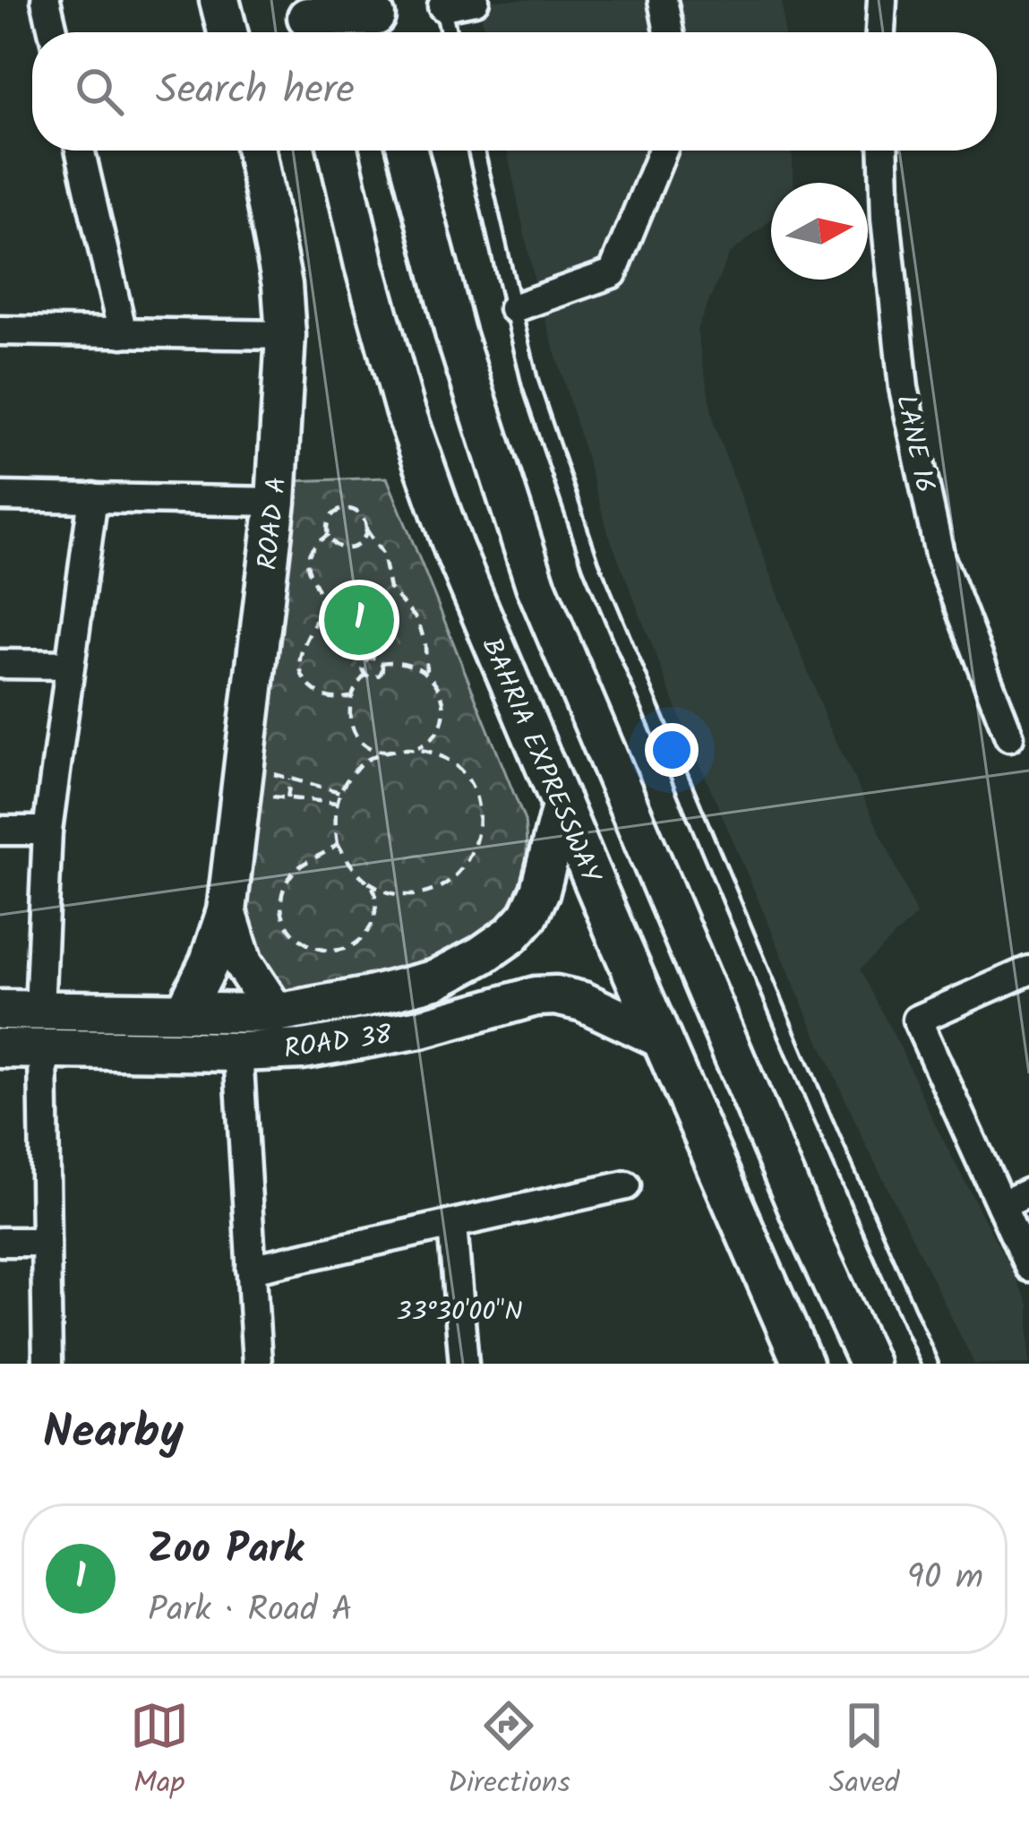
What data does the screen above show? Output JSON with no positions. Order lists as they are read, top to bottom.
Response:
{
  "streets": {
    "main road": ["ROAD A", "BAHRIA EXPRESSWAY", "ROAD 38"],
    "street": ["LANE 16"]
  },
  "crossings": [
    ["BAHRIA EXPRESSWAY", "ROAD 38"]
  ],
  "north": "right",
  "page": {
    "search": "Search here",
    "pins": "1",
    "heading": "Nearby",
    "list": [
      {
        "mark": "1",
        "name": "Zoo Park",
        "note": "Park · Road A",
        "value": "90 m"
      }
    ],
    "nav": ["Map", "Directions", "Saved"]
  },
  "coordinates": ["33°30'00\"N"]
}
